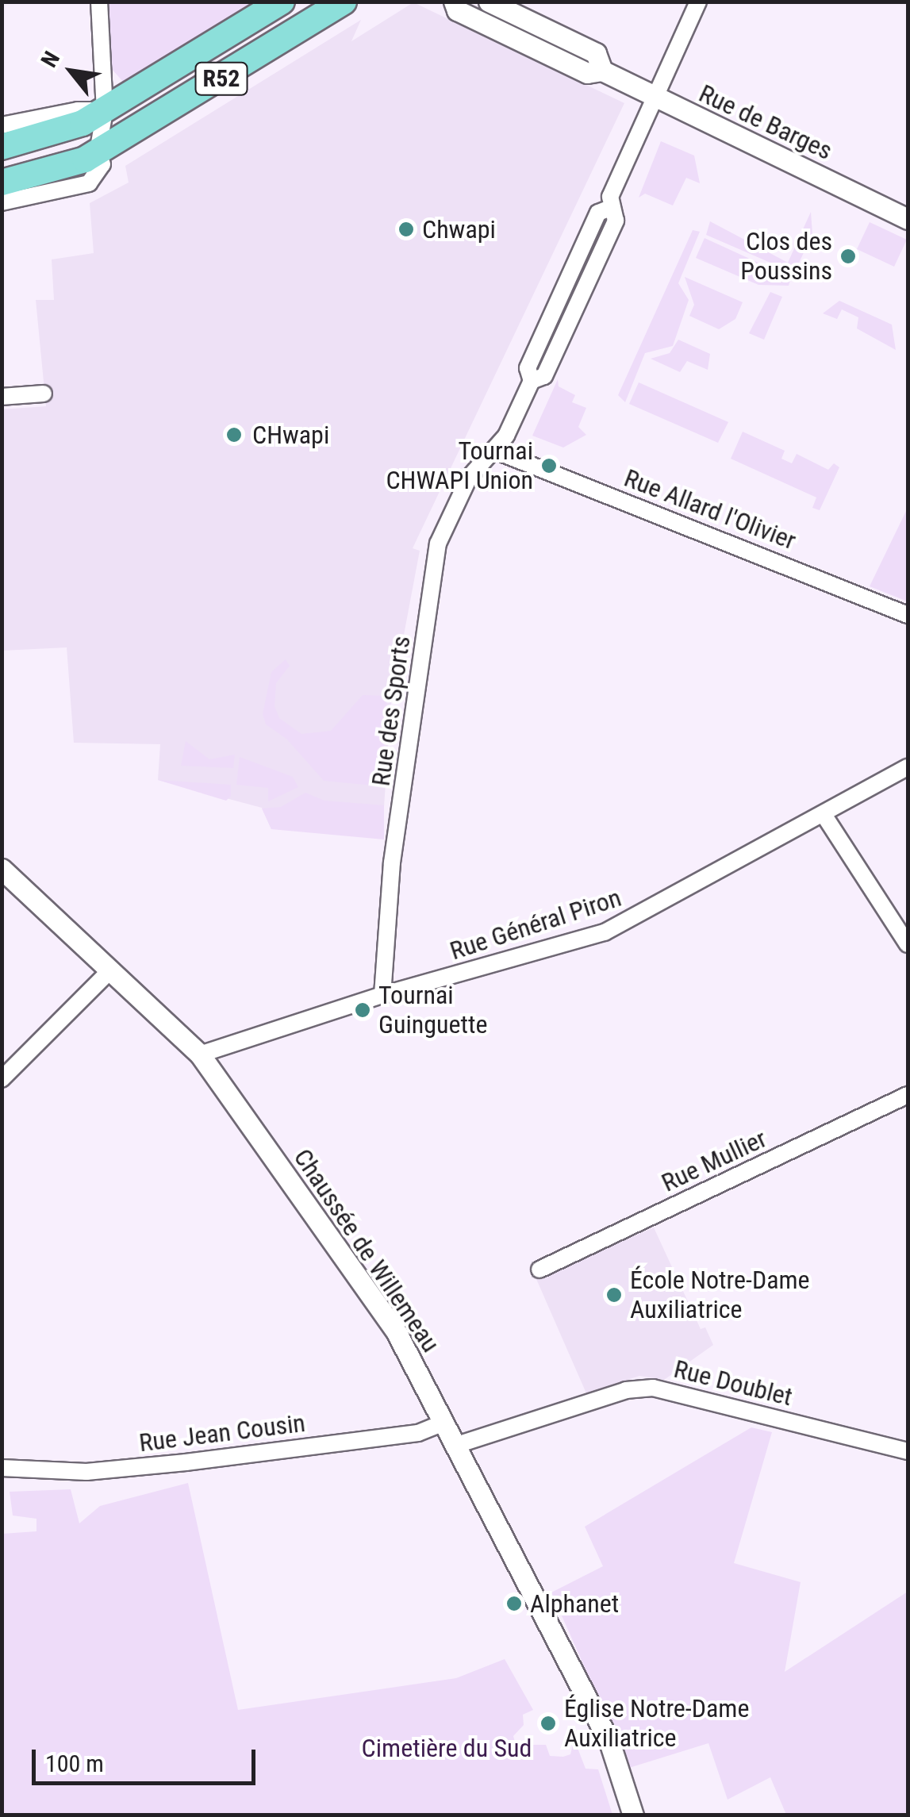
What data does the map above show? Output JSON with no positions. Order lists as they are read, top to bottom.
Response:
{
  "streets": {
    "main road": ["R52"],
    "street": [
      "Rue de Barges",
      "Rue Allard l'Olivier",
      "Rue des Sports",
      "Rue Général Piron",
      "Rue Mullier",
      "Chaussée de Willemeau",
      "Rue Doublet",
      "Rue Jean Cousin"
    ]
  },
  "crossings": [
    ["Rue de Barges", "Rue des Sports"],
    ["Rue Allard l'Olivier", "Rue des Sports"],
    ["Rue des Sports", "Rue Général Piron"],
    ["Rue Général Piron", "Chaussée de Willemeau"],
    ["Chaussée de Willemeau", "Rue Doublet"],
    ["Chaussée de Willemeau", "Rue Jean Cousin"]
  ],
  "parks": ["Cimetière du Sud"],
  "places": [
    "Chwapi",
    "Clos des Poussins",
    "CHwapi",
    "Tournai CHWAPI Union",
    "Tournai Guinguette",
    "École Notre-Dame Auxiliatrice",
    "Alphanet",
    "Église Notre-Dame Auxiliatrice"
  ],
  "scale_bar": "100 m",
  "north": "top left"
}
